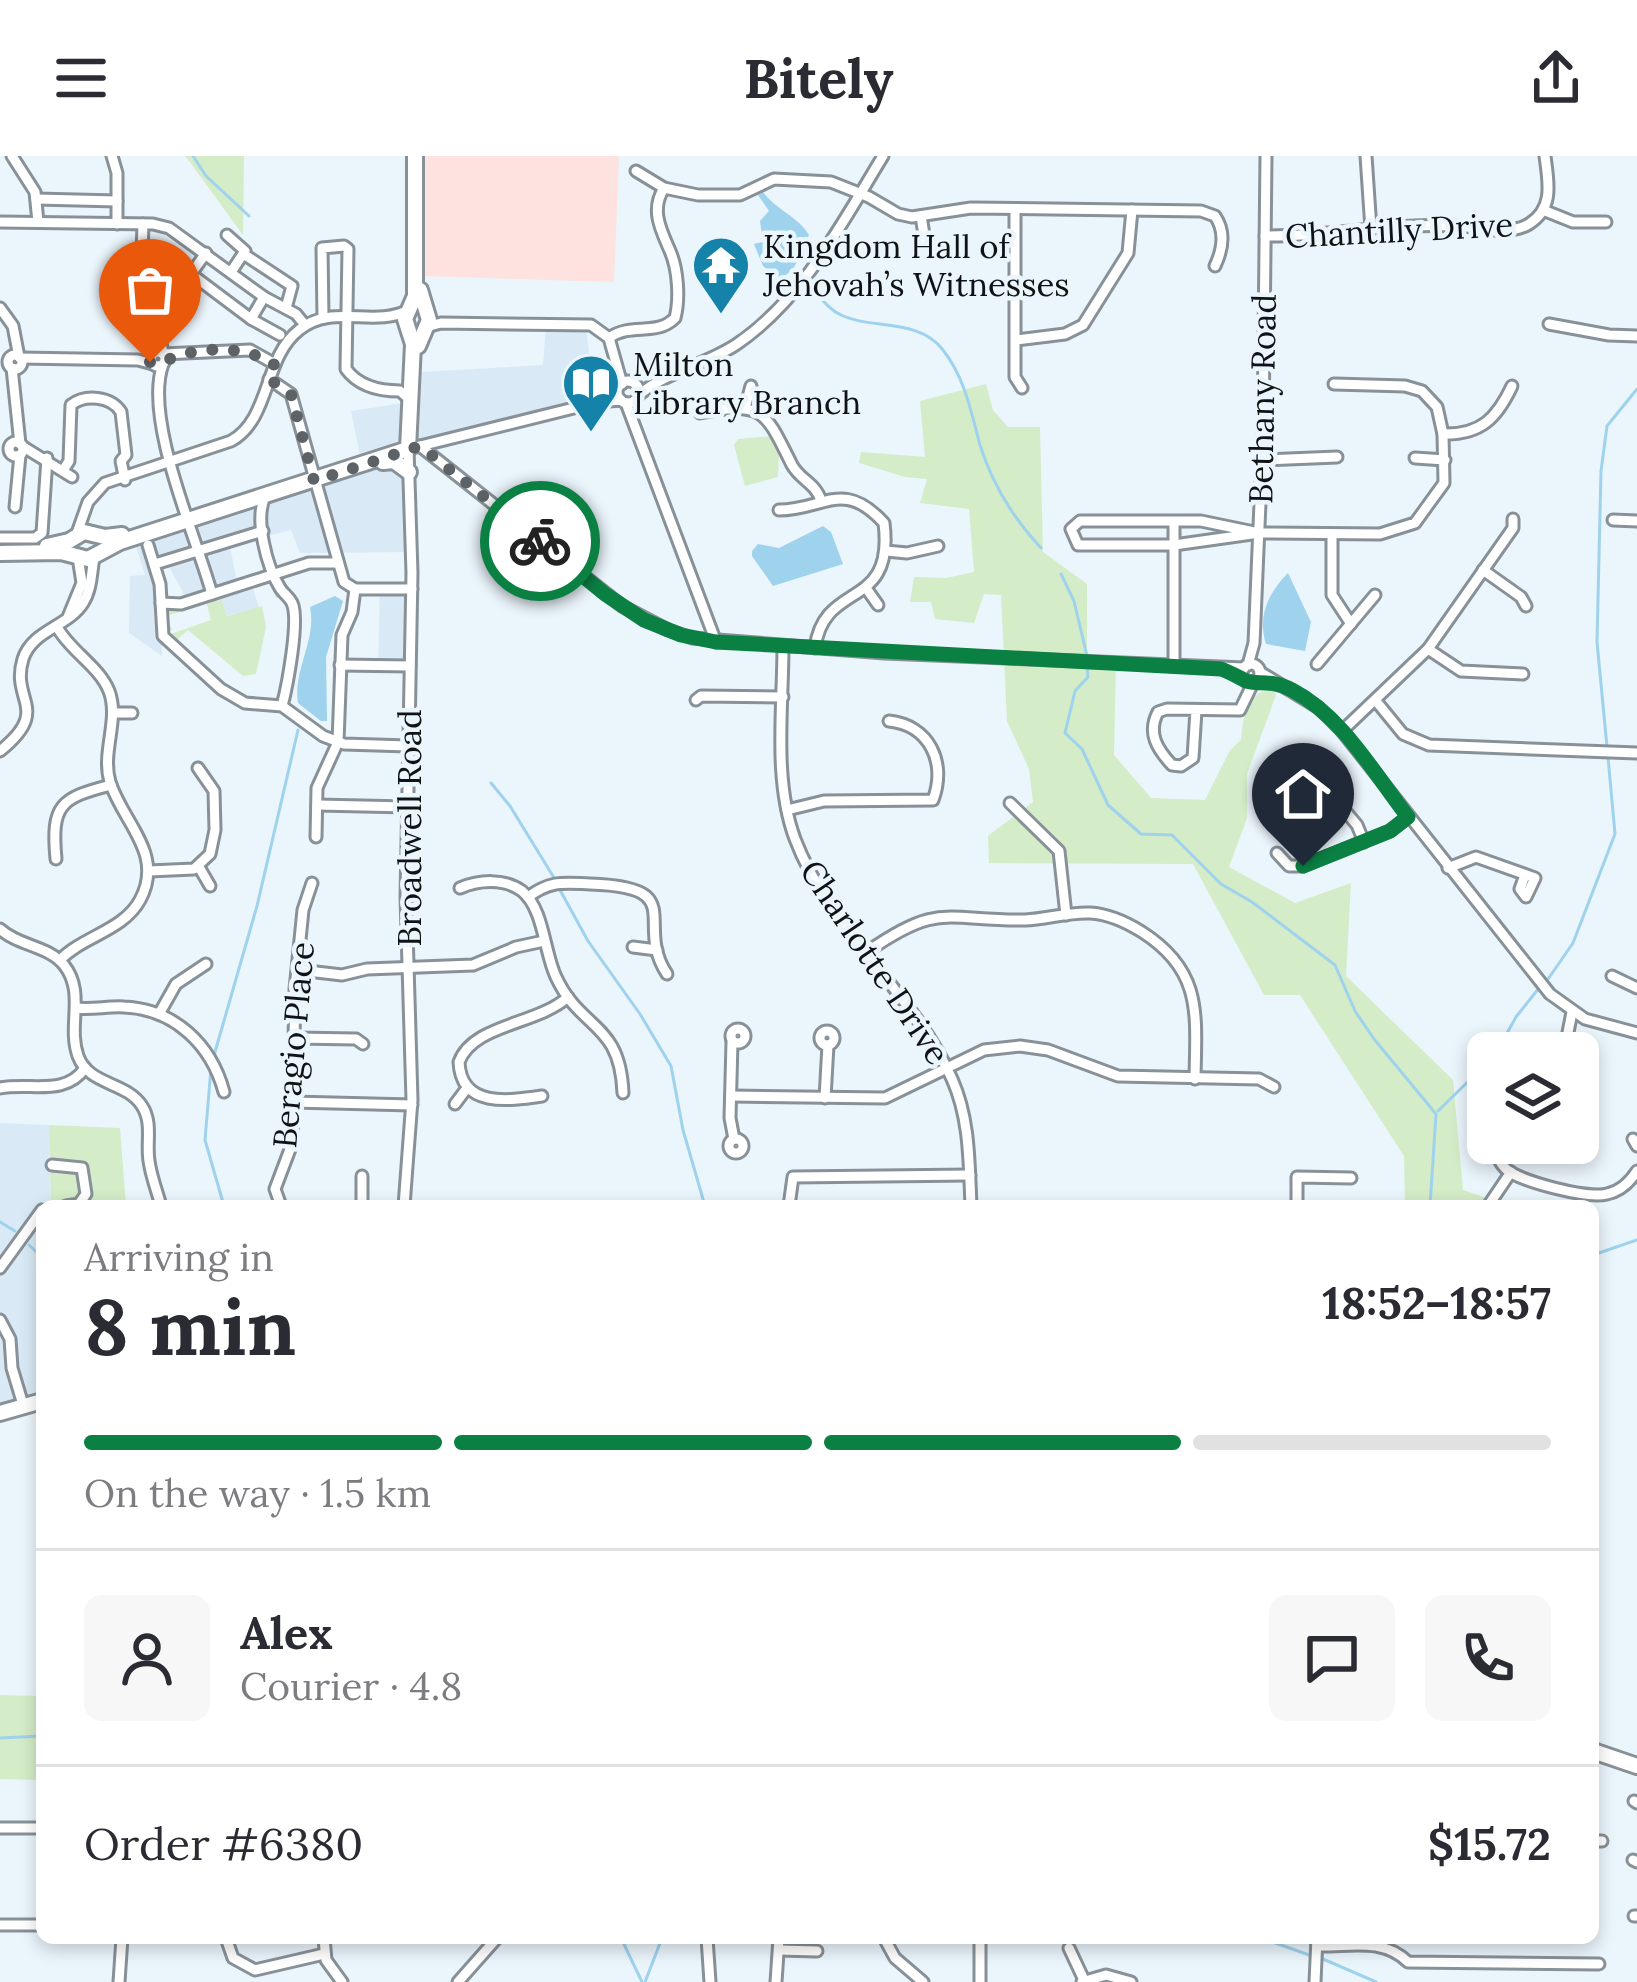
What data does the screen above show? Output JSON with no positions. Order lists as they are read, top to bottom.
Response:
{
  "streets": {
    "street": [
      "Chantilly Drive",
      "Bethany Road",
      "Broadwell Road",
      "Charlotte Drive",
      "Beragio Place"
    ]
  },
  "crossings": [
    ["Chantilly Drive", "Bethany Road"]
  ],
  "places": {
    "temple": ["Kingdom Hall of Jehovah’s Witnesses"],
    "library": ["Milton Library Branch"]
  },
  "page": {
    "header": "Bitely",
    "heading": ["8 min", "Arriving in", "18:52–18:57"],
    "panel": [
      "Alex",
      "Courier · 4.8",
      "Order #6380",
      "$15.72"
    ],
    "bar": "On the way · 1.5 km"
  }
}
